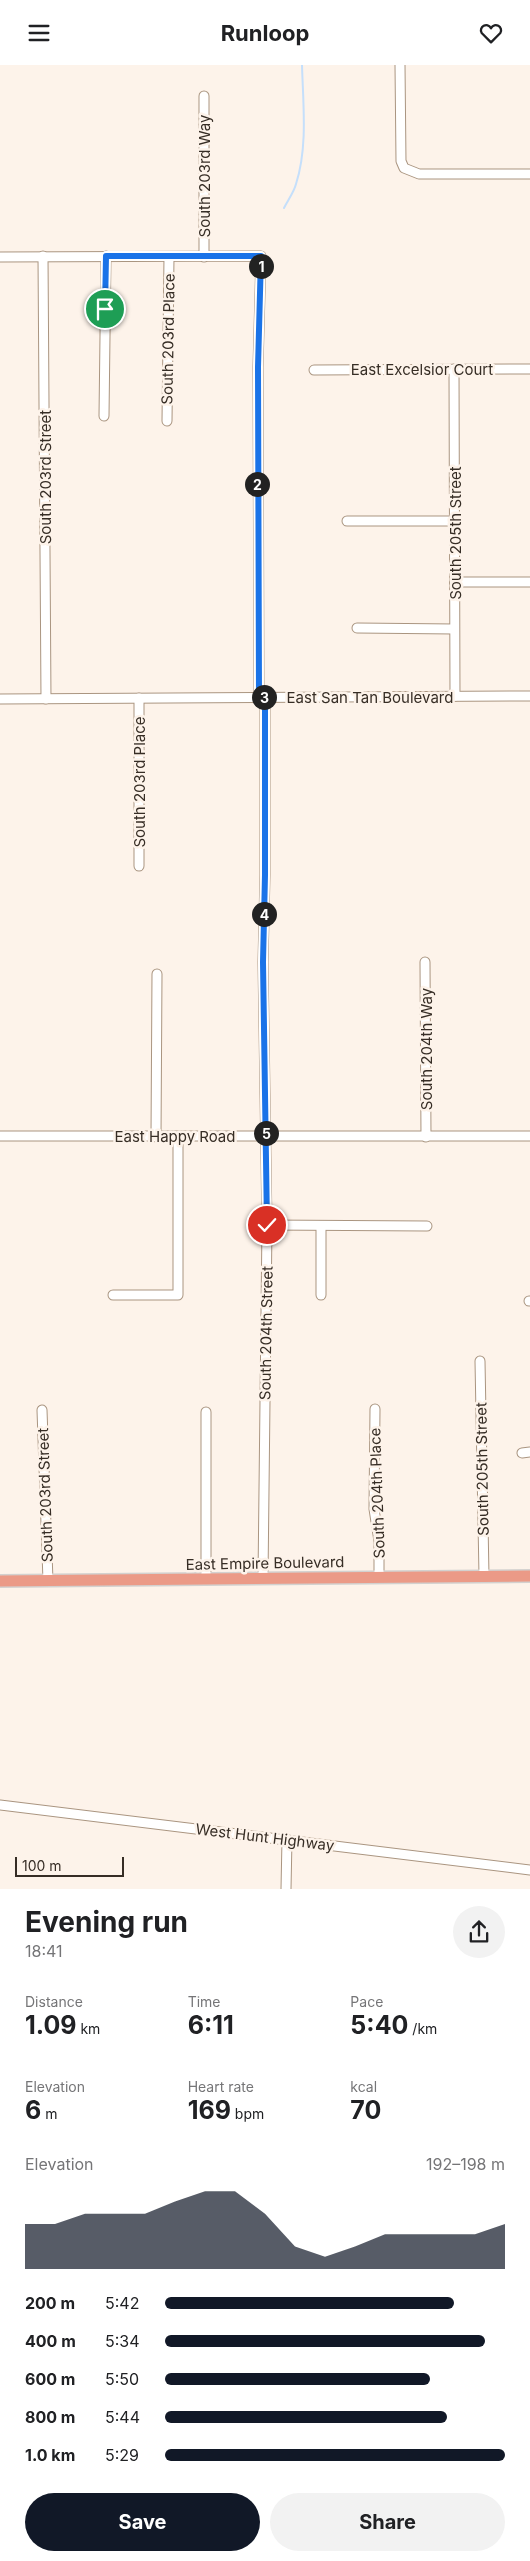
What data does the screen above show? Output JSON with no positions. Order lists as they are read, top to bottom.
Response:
{
  "streets": {
    "main road": ["East Empire Boulevard"],
    "street": [
      "South 203rd Way",
      "South 203rd Place",
      "East Excelsior Court",
      "South 203rd Street",
      "South 205th Street",
      "East San Tan Boulevard",
      "South 204th Way",
      "East Happy Road",
      "South 204th Street",
      "South 204th Place",
      "West Hunt Highway"
    ]
  },
  "crossings": [
    ["South 203rd Way", "South 204th Street"],
    ["South 203rd Place", "East San Tan Boulevard"],
    ["East Excelsior Court", "South 205th Street"],
    ["South 203rd Street", "East San Tan Boulevard"],
    ["South 203rd Street", "East Empire Boulevard"],
    ["South 205th Street", "East San Tan Boulevard"],
    ["South 205th Street", "East Empire Boulevard"],
    ["East San Tan Boulevard", "South 204th Street"],
    ["South 204th Way", "East Happy Road"],
    ["East Happy Road", "South 204th Street"],
    ["South 204th Street", "East Empire Boulevard"],
    ["South 204th Place", "East Empire Boulevard"]
  ],
  "scale_bar": "100 m",
  "page": {
    "header": "Runloop",
    "pins": [
      "1",
      "2",
      "3",
      "4",
      "5"
    ],
    "scale": "100 m",
    "heading": ["Evening run", "18:41"],
    "stats": [
      ["Distance", "1.09 km"],
      ["Time", "6:11"],
      ["Pace", "5:40 /km"],
      ["Elevation", "6 m"],
      ["Heart rate", "169 bpm"],
      ["kcal", "70"]
    ],
    "chart": ["Elevation", "192–198 m"],
    "list": [
      {
        "name": "200 m",
        "note": "5:42"
      },
      {
        "name": "400 m",
        "note": "5:34"
      },
      {
        "name": "600 m",
        "note": "5:50"
      },
      {
        "name": "800 m",
        "note": "5:44"
      },
      {
        "name": "1.0 km",
        "note": "5:29"
      }
    ],
    "buttons": ["Save", "Share"]
  }
}
